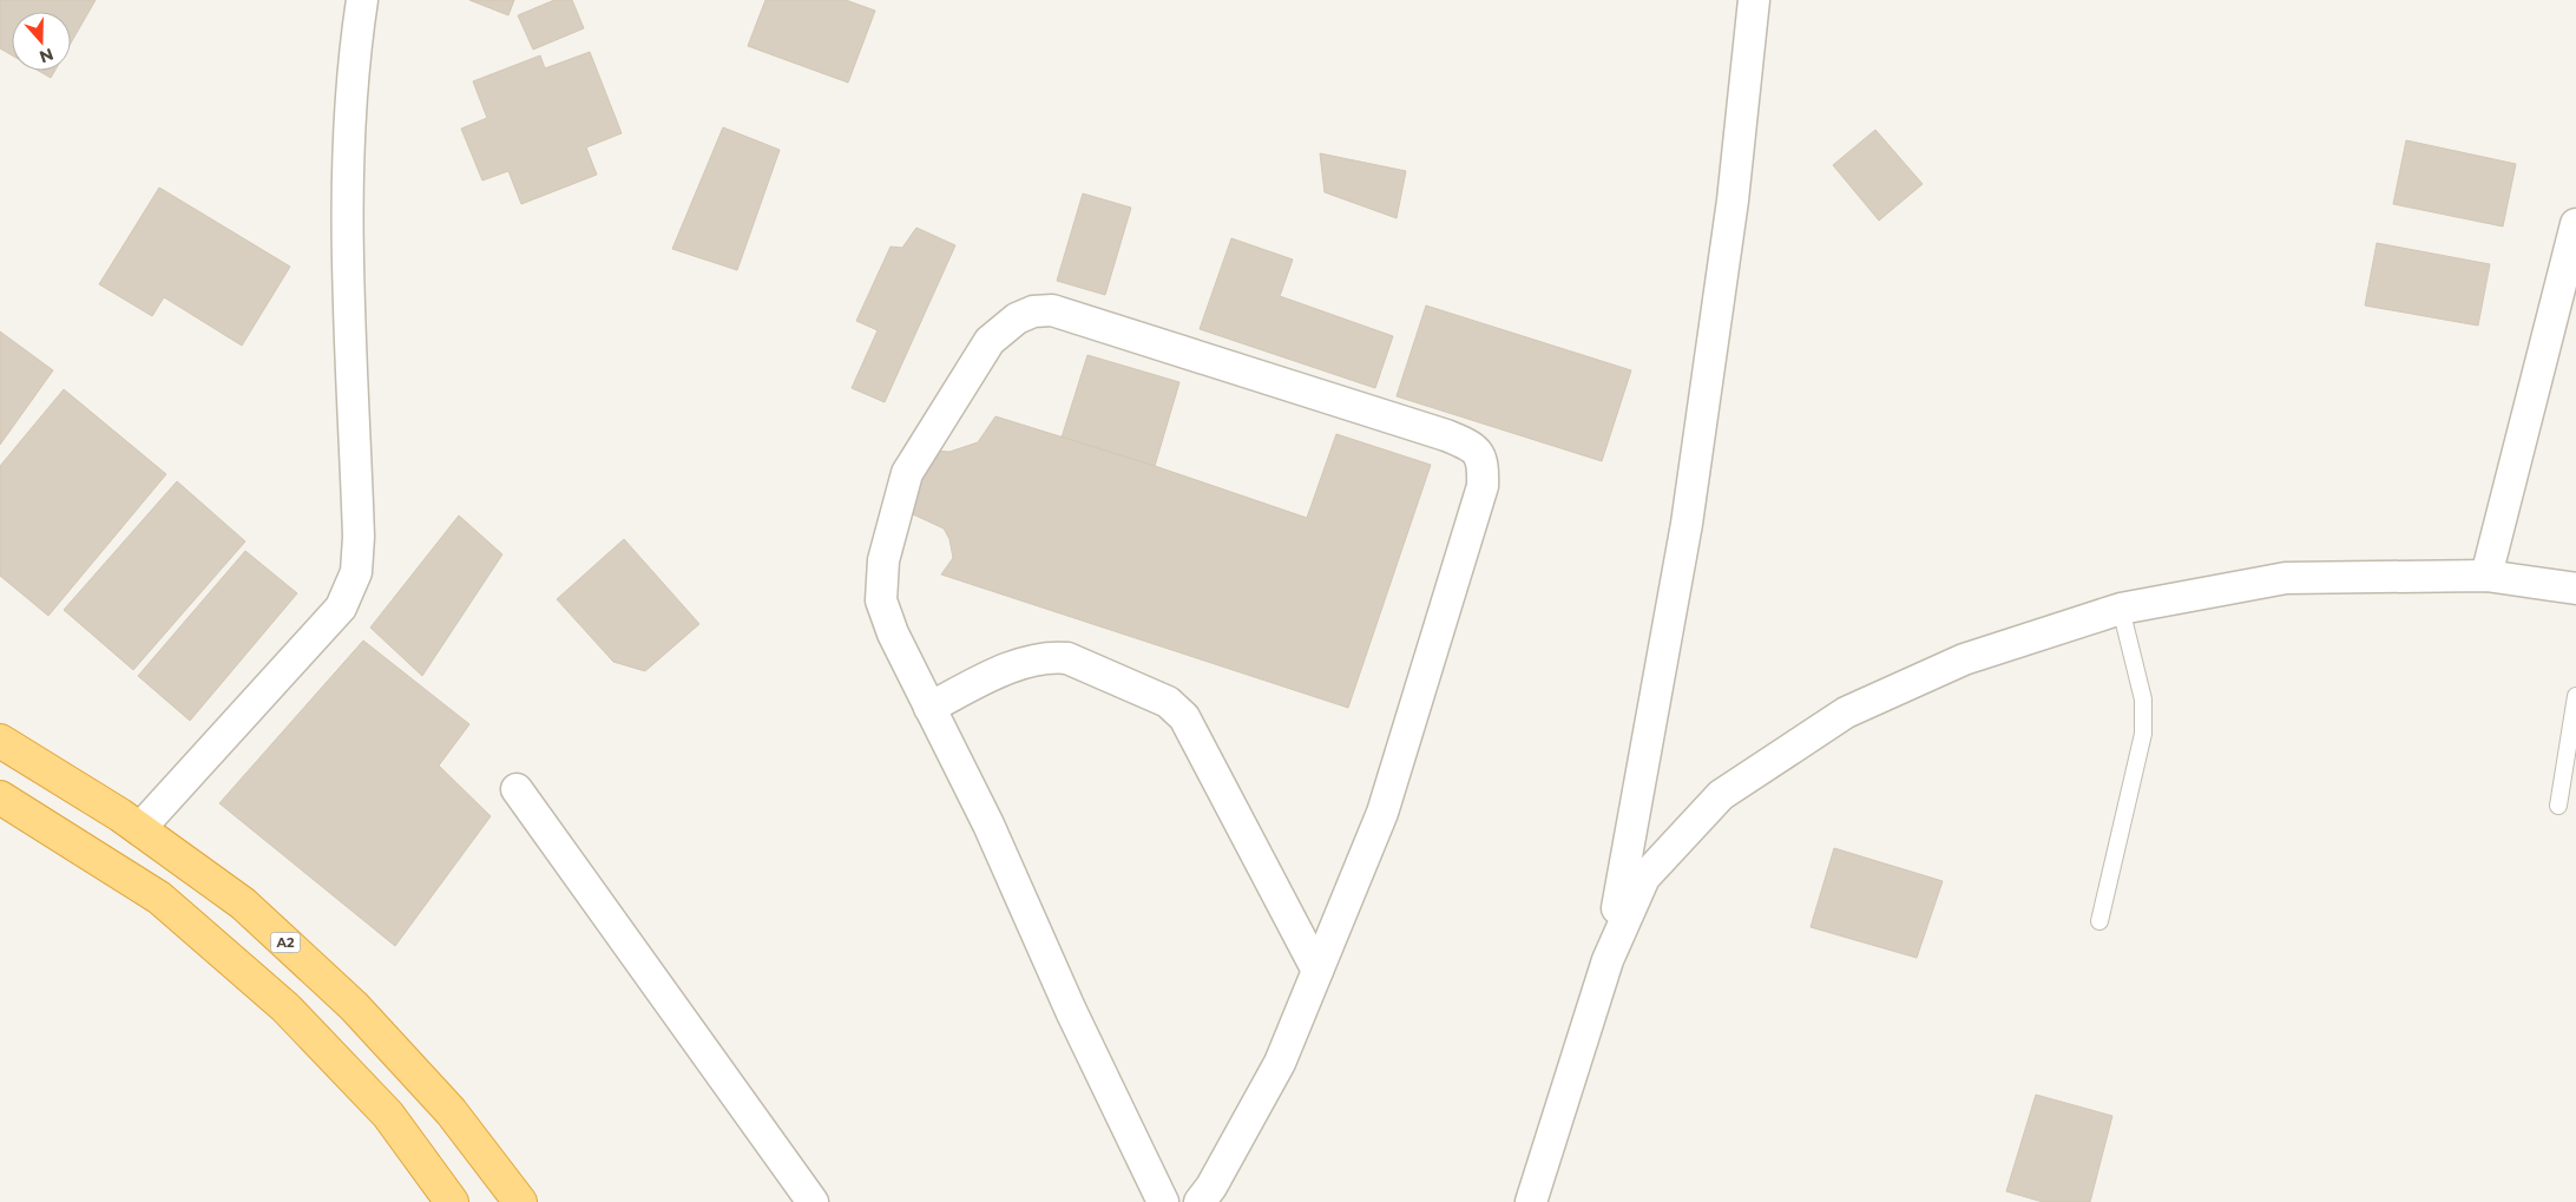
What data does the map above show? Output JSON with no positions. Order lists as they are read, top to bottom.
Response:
{
  "streets": {
    "highway": ["A2"]
  },
  "north": "bottom"
}
